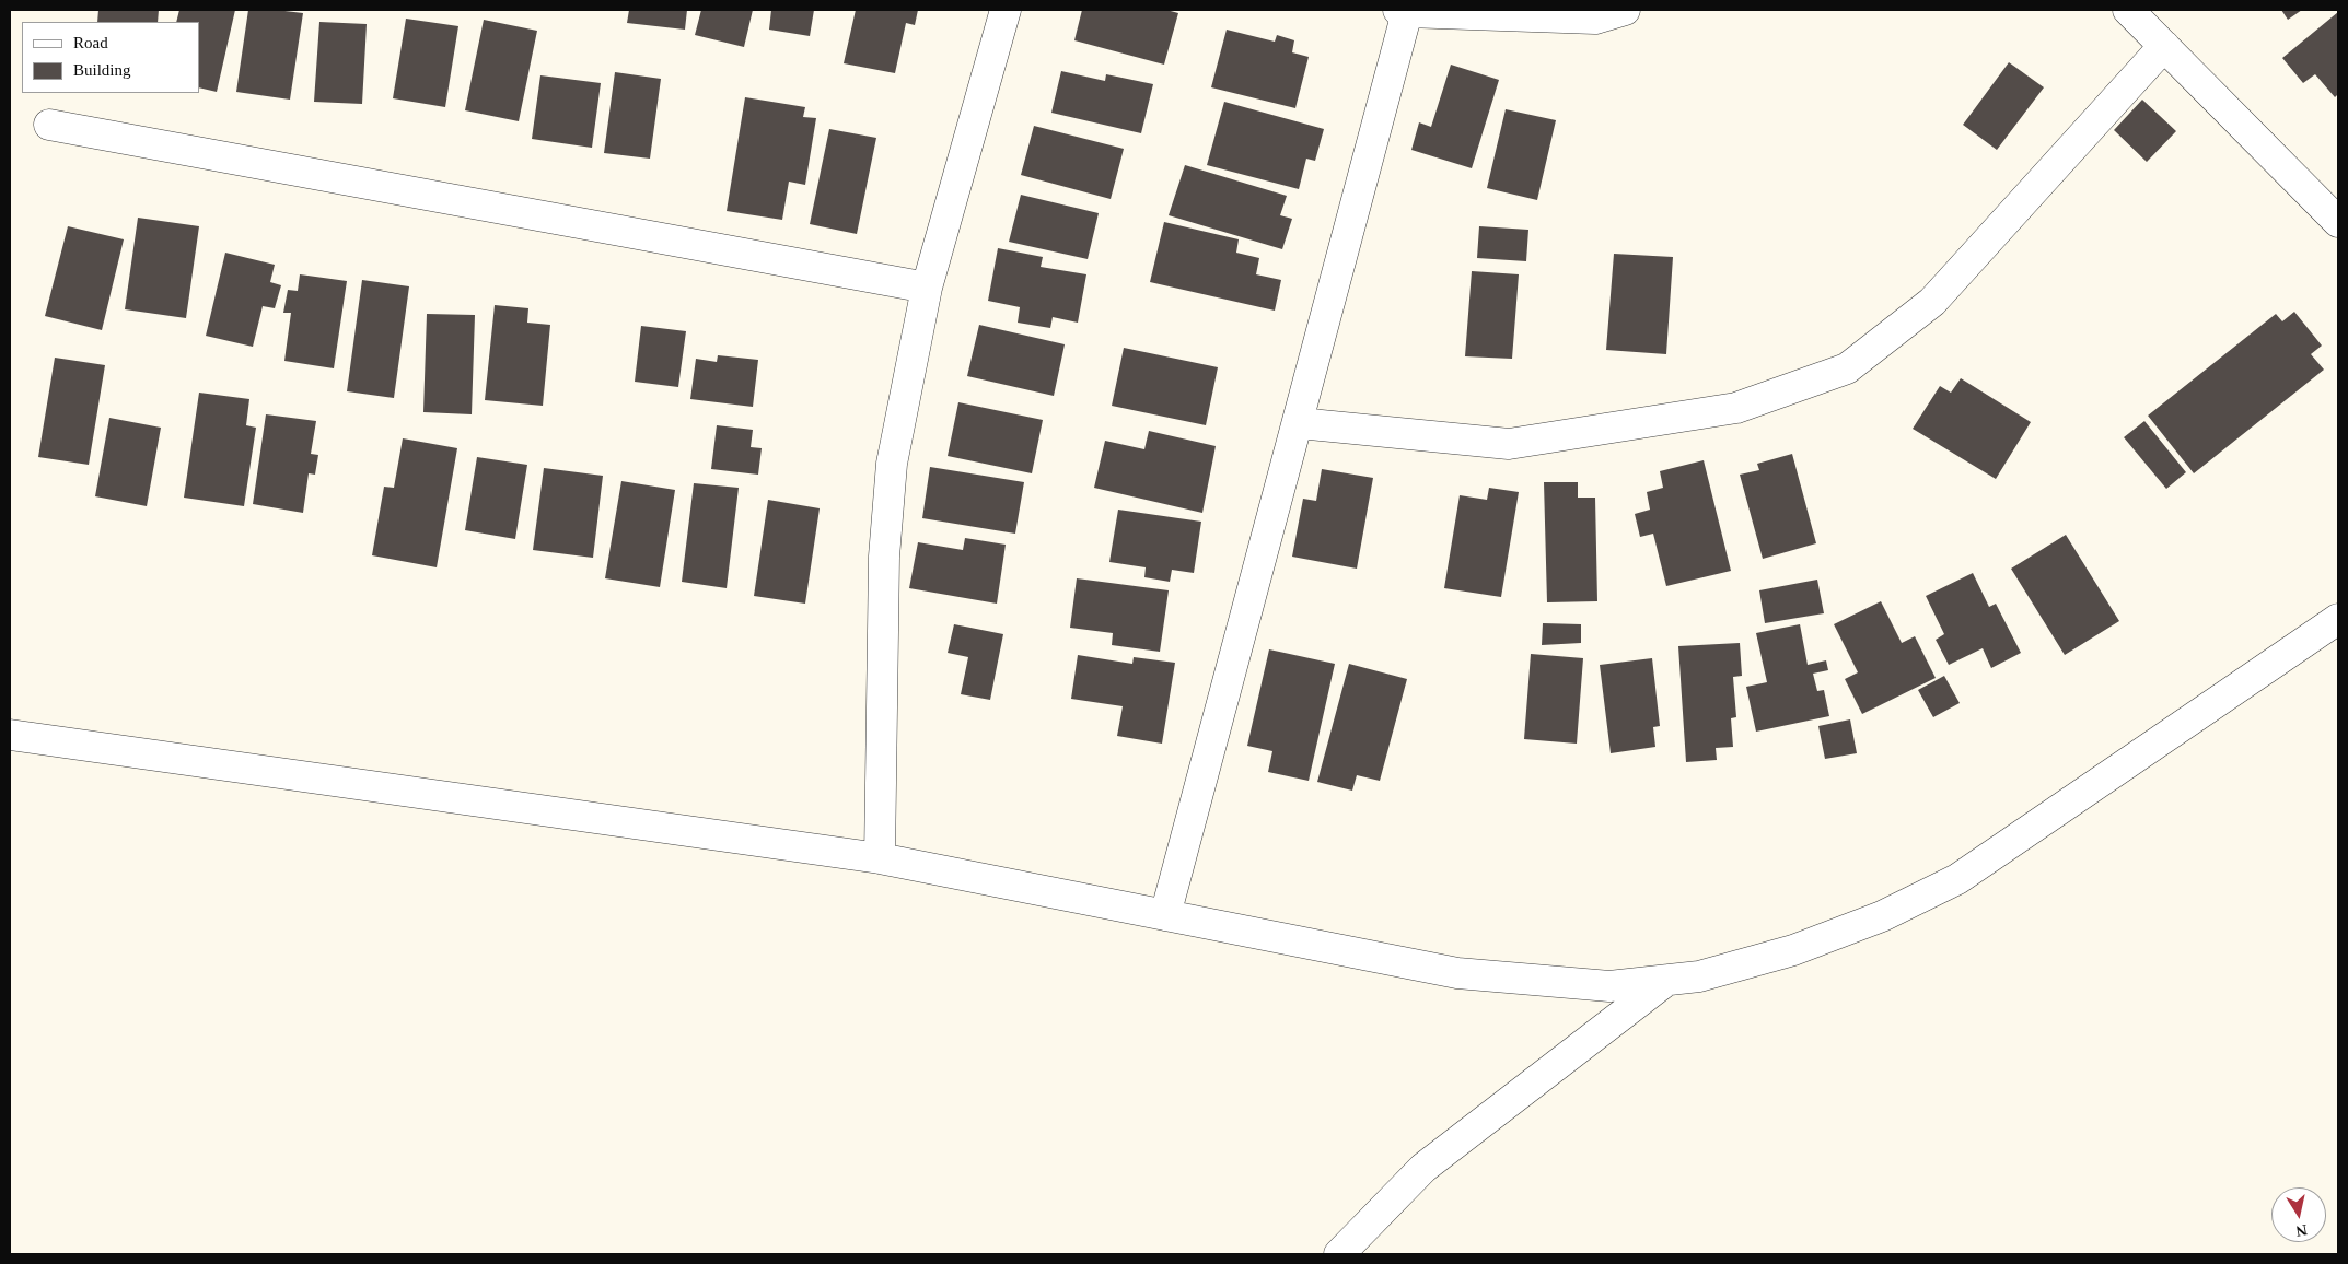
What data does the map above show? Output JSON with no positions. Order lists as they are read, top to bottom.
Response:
{
  "legend": ["Road", "Building"],
  "north": "bottom"
}
